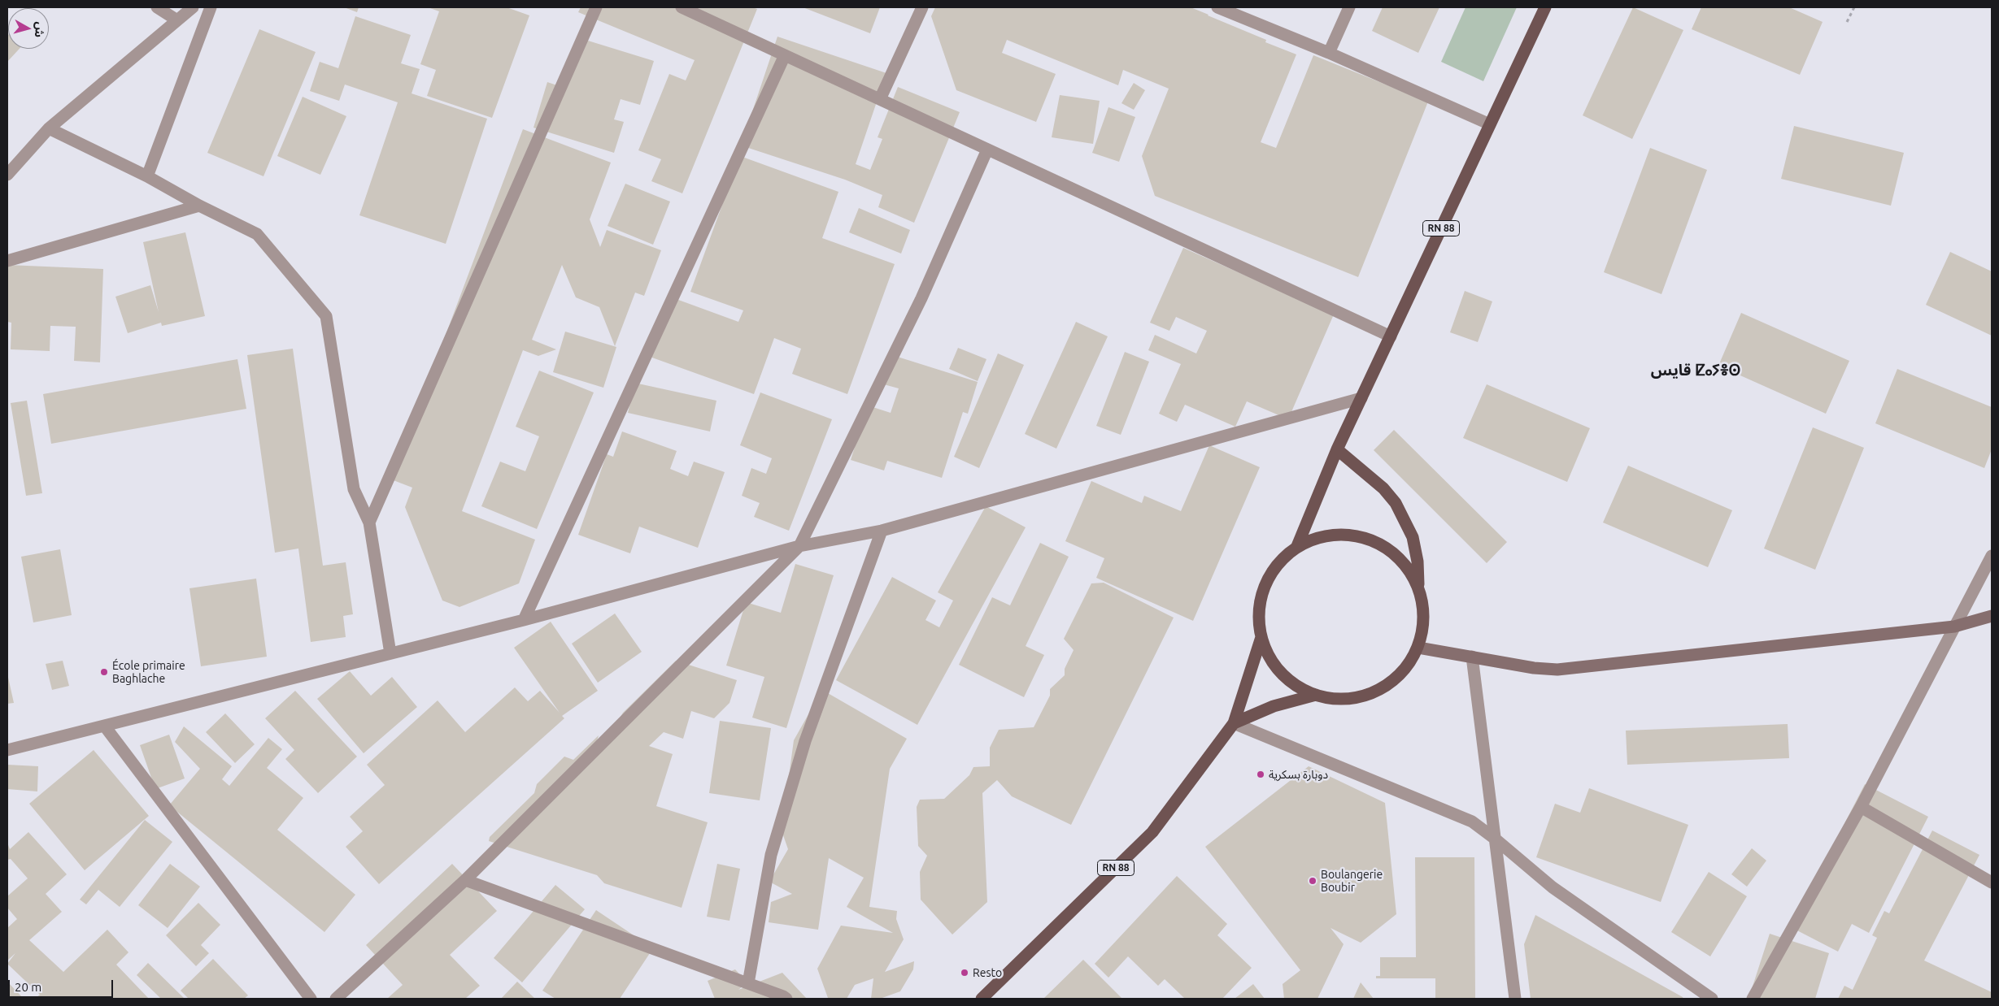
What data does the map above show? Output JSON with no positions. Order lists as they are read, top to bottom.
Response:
{
  "streets": {
    "main road": ["RN 88"]
  },
  "districts": ["قايس ⵇⴰⵢⴻⵙ"],
  "places": [
    "École primaire Baghlache",
    "دوبارة بسكرية",
    "Boulangerie Boubir",
    "Resto"
  ],
  "scale_bar": "20 m",
  "north": "right"
}
